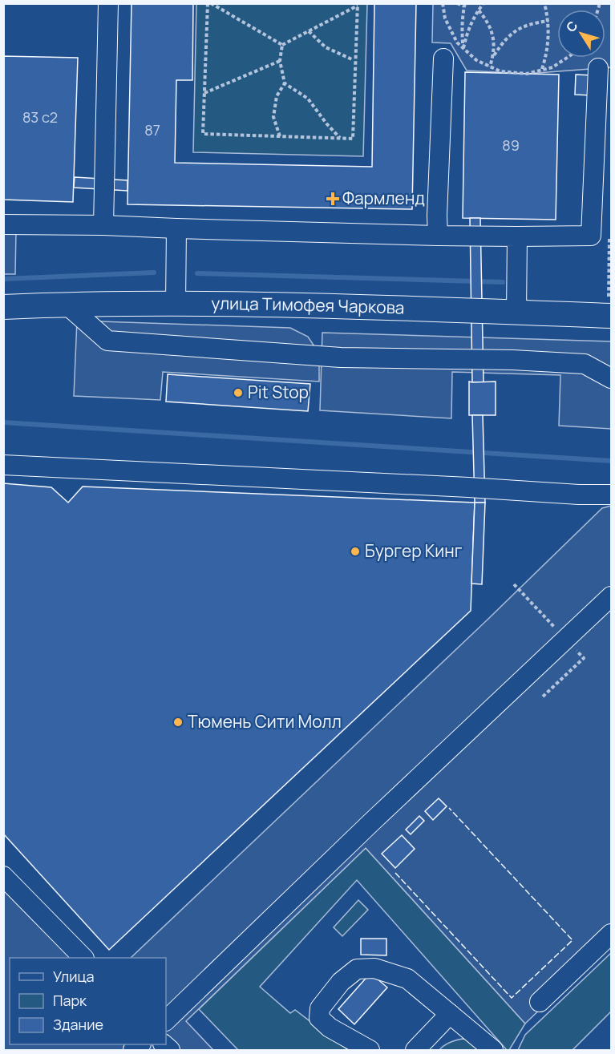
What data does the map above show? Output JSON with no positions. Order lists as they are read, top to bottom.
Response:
{
  "streets": {
    "main road": ["улица Тимофея Чаркова"]
  },
  "places": {
    "health": ["Фармленд"],
    "other": ["Pit Stop", "Бургер Кинг", "Тюмень Сити Молл"]
  },
  "house_numbers": ["83 с2", "87", "89"],
  "legend": ["Улица", "Парк", "Здание"],
  "north": "top left"
}
